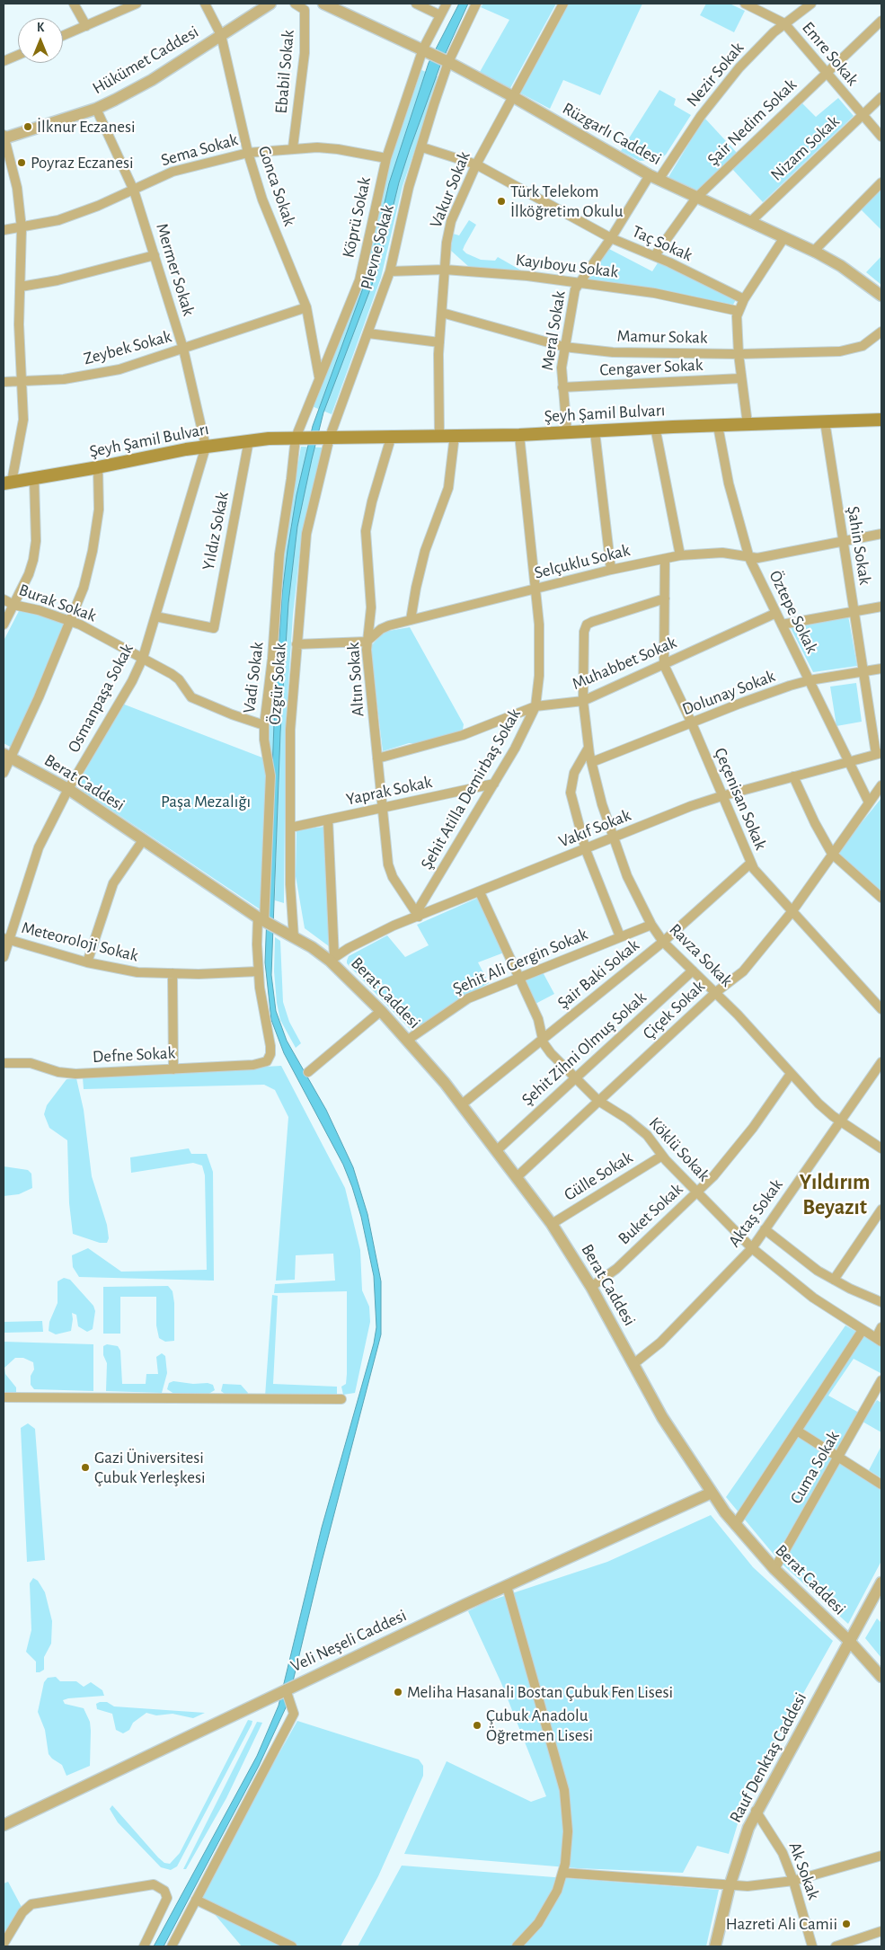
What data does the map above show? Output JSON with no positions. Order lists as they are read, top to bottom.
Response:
{
  "streets": {
    "main road": ["Şeyh Şamil Bulvarı"],
    "street": [
      "Emre Sokak",
      "Hükümet Caddesi",
      "Ebabil Sokak",
      "Nezir Sokak",
      "Şair Nedim Sokak",
      "Rüzgarlı Caddesi",
      "Nizam Sokak",
      "Sema Sokak",
      "Gonca Sokak",
      "Vakur Sokak",
      "Köprü Sokak",
      "Taç Sokak",
      "Plevne Sokak",
      "Kayıboyu Sokak",
      "Mermer Sokak",
      "Meral Sokak",
      "Mamur Sokak",
      "Zeybek Sokak",
      "Cengaver Sokak",
      "Yıldız Sokak",
      "Şahin Sokak",
      "Selçuklu Sokak",
      "Burak Sokak",
      "Öztepe Sokak",
      "Muhabbet Sokak",
      "Vadi Sokak",
      "Altın Sokak",
      "Özgür Sokak",
      "Dolunay Sokak",
      "Osmanpaşa Sokak",
      "Berat Caddesi",
      "Şehit Atilla Demirbaş Sokak",
      "Yaprak Sokak",
      "Çeçenisan Sokak",
      "Vakıf Sokak",
      "Meteoroloji Sokak",
      "Ravza Sokak",
      "Şehit Ali Gergin Sokak",
      "Şair Baki Sokak",
      "Çiçek Sokak",
      "Şehit Zihni Olmuş Sokak",
      "Defne Sokak",
      "Köklü Sokak",
      "Gülle Sokak",
      "Aktaş Sokak",
      "Buket Sokak",
      "Cuma Sokak",
      "Veli Neşeli Caddesi",
      "Rauf Denktaş Caddesi",
      "Ak Sokak"
    ]
  },
  "crossings": [
    ["Emre Sokak", "Nezir Sokak"],
    ["Emre Sokak", "Şair Nedim Sokak"],
    ["Emre Sokak", "Nizam Sokak"],
    ["Hükümet Caddesi", "Gonca Sokak"],
    ["Hükümet Caddesi", "Mermer Sokak"],
    ["Ebabil Sokak", "Sema Sokak"],
    ["Nezir Sokak", "Rüzgarlı Caddesi"],
    ["Nezir Sokak", "Meral Sokak"],
    ["Şair Nedim Sokak", "Rüzgarlı Caddesi"],
    ["Şair Nedim Sokak", "Taç Sokak"],
    ["Rüzgarlı Caddesi", "Nizam Sokak"],
    ["Rüzgarlı Caddesi", "Vakur Sokak"],
    ["Rüzgarlı Caddesi", "Köprü Sokak"],
    ["Rüzgarlı Caddesi", "Plevne Sokak"],
    ["Rüzgarlı Caddesi", "Meral Sokak"],
    ["Sema Sokak", "Gonca Sokak"],
    ["Sema Sokak", "Köprü Sokak"],
    ["Sema Sokak", "Mermer Sokak"],
    ["Gonca Sokak", "Köprü Sokak"],
    ["Gonca Sokak", "Zeybek Sokak"],
    ["Vakur Sokak", "Taç Sokak"],
    ["Vakur Sokak", "Kayıboyu Sokak"],
    ["Vakur Sokak", "Mamur Sokak"],
    ["Vakur Sokak", "Şeyh Şamil Bulvarı"],
    ["Köprü Sokak", "Şeyh Şamil Bulvarı"],
    ["Köprü Sokak", "Vadi Sokak"],
    ["Taç Sokak", "Plevne Sokak"],
    ["Taç Sokak", "Meral Sokak"],
    ["Plevne Sokak", "Kayıboyu Sokak"],
    ["Plevne Sokak", "Şeyh Şamil Bulvarı"],
    ["Plevne Sokak", "Özgür Sokak"],
    ["Kayıboyu Sokak", "Meral Sokak"],
    ["Mermer Sokak", "Zeybek Sokak"],
    ["Mermer Sokak", "Şeyh Şamil Bulvarı"],
    ["Mermer Sokak", "Osmanpaşa Sokak"],
    ["Meral Sokak", "Mamur Sokak"],
    ["Meral Sokak", "Cengaver Sokak"],
    ["Meral Sokak", "Şeyh Şamil Bulvarı"],
    ["Şeyh Şamil Bulvarı", "Yıldız Sokak"],
    ["Şeyh Şamil Bulvarı", "Şahin Sokak"],
    ["Şeyh Şamil Bulvarı", "Öztepe Sokak"],
    ["Şeyh Şamil Bulvarı", "Vadi Sokak"],
    ["Şeyh Şamil Bulvarı", "Altın Sokak"],
    ["Şeyh Şamil Bulvarı", "Özgür Sokak"],
    ["Şeyh Şamil Bulvarı", "Osmanpaşa Sokak"],
    ["Şeyh Şamil Bulvarı", "Şehit Atilla Demirbaş Sokak"],
    ["Yıldız Sokak", "Osmanpaşa Sokak"],
    ["Şahin Sokak", "Selçuklu Sokak"],
    ["Şahin Sokak", "Dolunay Sokak"],
    ["Şahin Sokak", "Vakıf Sokak"],
    ["Selçuklu Sokak", "Öztepe Sokak"],
    ["Selçuklu Sokak", "Altın Sokak"],
    ["Selçuklu Sokak", "Şehit Atilla Demirbaş Sokak"],
    ["Selçuklu Sokak", "Çeçenisan Sokak"],
    ["Burak Sokak", "Vadi Sokak"],
    ["Burak Sokak", "Osmanpaşa Sokak"],
    ["Öztepe Sokak", "Muhabbet Sokak"],
    ["Öztepe Sokak", "Dolunay Sokak"],
    ["Öztepe Sokak", "Vakıf Sokak"],
    ["Öztepe Sokak", "Çiçek Sokak"],
    ["Muhabbet Sokak", "Altın Sokak"],
    ["Muhabbet Sokak", "Şehit Atilla Demirbaş Sokak"],
    ["Muhabbet Sokak", "Çeçenisan Sokak"],
    ["Muhabbet Sokak", "Ravza Sokak"],
    ["Vadi Sokak", "Berat Caddesi"],
    ["Vadi Sokak", "Meteoroloji Sokak"],
    ["Vadi Sokak", "Defne Sokak"],
    ["Altın Sokak", "Şehit Atilla Demirbaş Sokak"],
    ["Altın Sokak", "Yaprak Sokak"],
    ["Altın Sokak", "Vakıf Sokak"],
    ["Özgür Sokak", "Berat Caddesi"],
    ["Özgür Sokak", "Yaprak Sokak"],
    ["Dolunay Sokak", "Çeçenisan Sokak"],
    ["Dolunay Sokak", "Ravza Sokak"],
    ["Osmanpaşa Sokak", "Berat Caddesi"],
    ["Osmanpaşa Sokak", "Meteoroloji Sokak"],
    ["Berat Caddesi", "Vakıf Sokak"],
    ["Berat Caddesi", "Şehit Ali Gergin Sokak"],
    ["Berat Caddesi", "Şair Baki Sokak"],
    ["Berat Caddesi", "Çiçek Sokak"],
    ["Berat Caddesi", "Şehit Zihni Olmuş Sokak"],
    ["Berat Caddesi", "Gülle Sokak"],
    ["Berat Caddesi", "Aktaş Sokak"],
    ["Berat Caddesi", "Buket Sokak"],
    ["Berat Caddesi", "Cuma Sokak"],
    ["Berat Caddesi", "Veli Neşeli Caddesi"],
    ["Berat Caddesi", "Rauf Denktaş Caddesi"],
    ["Şehit Atilla Demirbaş Sokak", "Yaprak Sokak"],
    ["Şehit Atilla Demirbaş Sokak", "Vakıf Sokak"],
    ["Çeçenisan Sokak", "Vakıf Sokak"],
    ["Çeçenisan Sokak", "Ravza Sokak"],
    ["Çeçenisan Sokak", "Şair Baki Sokak"],
    ["Çeçenisan Sokak", "Çiçek Sokak"],
    ["Vakıf Sokak", "Ravza Sokak"],
    ["Vakıf Sokak", "Köklü Sokak"],
    ["Ravza Sokak", "Şehit Ali Gergin Sokak"],
    ["Ravza Sokak", "Şair Baki Sokak"],
    ["Ravza Sokak", "Çiçek Sokak"],
    ["Ravza Sokak", "Şehit Zihni Olmuş Sokak"],
    ["Ravza Sokak", "Aktaş Sokak"],
    ["Ravza Sokak", "Buket Sokak"],
    ["Şehit Ali Gergin Sokak", "Köklü Sokak"],
    ["Şair Baki Sokak", "Köklü Sokak"],
    ["Çiçek Sokak", "Köklü Sokak"],
    ["Şehit Zihni Olmuş Sokak", "Köklü Sokak"],
    ["Köklü Sokak", "Gülle Sokak"],
    ["Köklü Sokak", "Aktaş Sokak"],
    ["Köklü Sokak", "Buket Sokak"],
    ["Rauf Denktaş Caddesi", "Ak Sokak"]
  ],
  "districts": ["Yıldırım Beyazıt"],
  "parks": ["Paşa Mezalığı"],
  "places": [
    "İlknur Eczanesi",
    "Poyraz Eczanesi",
    "Türk Telekom İlköğretim Okulu",
    "Gazi Üniversitesi Çubuk Yerleşkesi",
    "Meliha Hasanali Bostan Çubuk Fen Lisesi",
    "Çubuk Anadolu Öğretmen Lisesi",
    "Hazreti Ali Camii"
  ],
  "north": "top"
}
